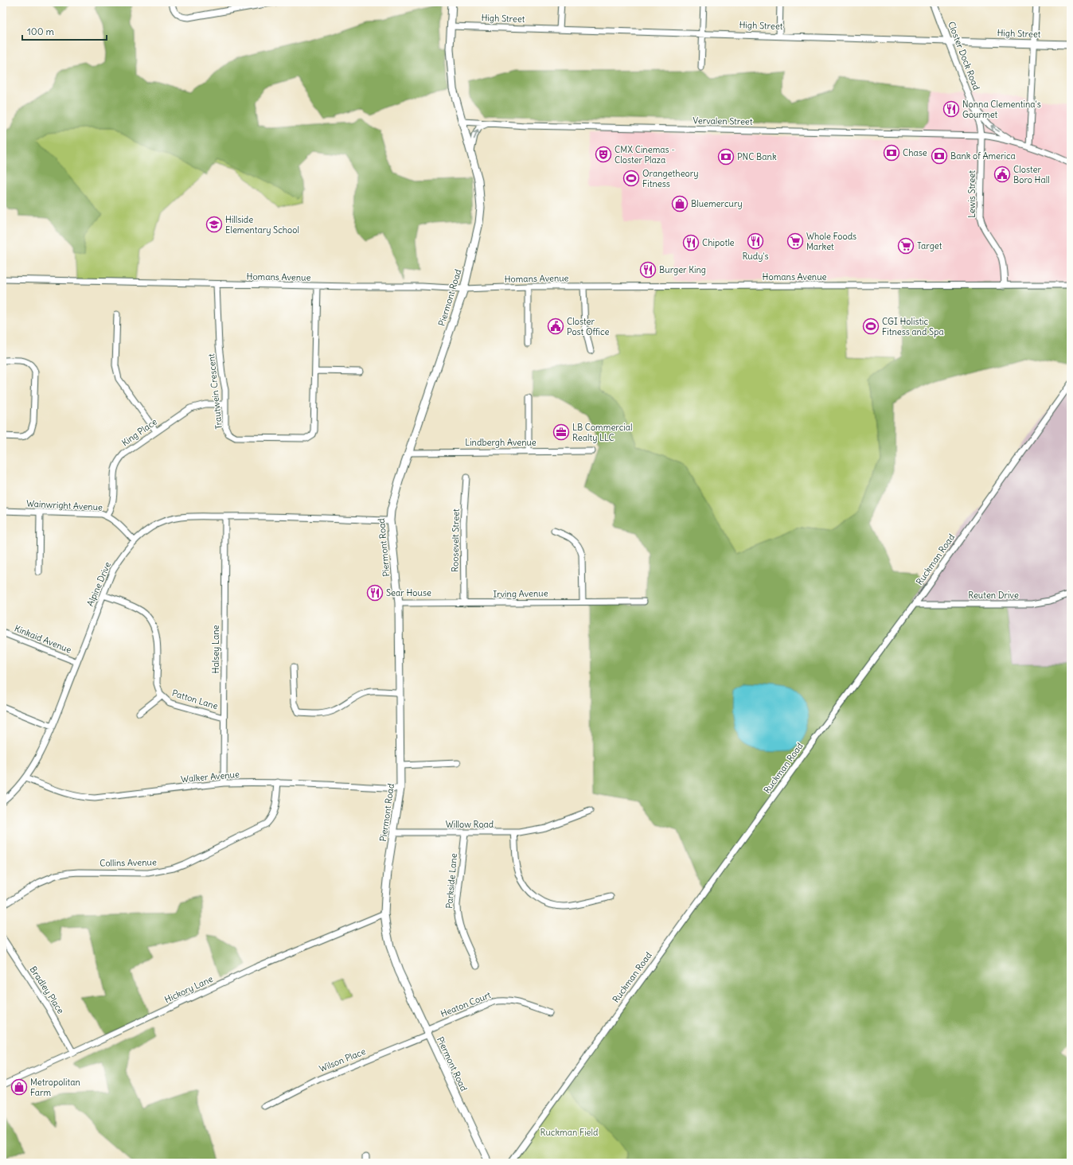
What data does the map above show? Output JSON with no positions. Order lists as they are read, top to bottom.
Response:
{
  "streets": {
    "main road": ["High Street", "Closter Dock Road", "Piermont Road"],
    "street": [
      "Vervalen Street",
      "Lewis Street",
      "Homans Avenue",
      "Trautwein Crescent",
      "King Place",
      "Lindbergh Avenue",
      "Wainwright Avenue",
      "Roosevelt Street",
      "Ruckman Road",
      "Alpine Drive",
      "Irving Avenue",
      "Reuten Drive",
      "Kinkaid Avenue",
      "Halsey Lane",
      "Patton Lane",
      "Walker Avenue",
      "Willow Road",
      "Collins Avenue",
      "Parkside Lane",
      "Hickory Lane",
      "Bradley Place",
      "Heaton Court",
      "Wilson Place"
    ]
  },
  "crossings": [
    ["High Street", "Closter Dock Road"],
    ["High Street", "Piermont Road"],
    ["Closter Dock Road", "Vervalen Street"],
    ["Closter Dock Road", "Lewis Street"],
    ["Vervalen Street", "Lewis Street"],
    ["Vervalen Street", "Piermont Road"],
    ["Lewis Street", "Homans Avenue"],
    ["Homans Avenue", "Piermont Road"],
    ["Homans Avenue", "Trautwein Crescent"],
    ["Piermont Road", "Lindbergh Avenue"],
    ["Piermont Road", "Alpine Drive"],
    ["Piermont Road", "Irving Avenue"],
    ["Piermont Road", "Walker Avenue"],
    ["Piermont Road", "Willow Road"],
    ["Piermont Road", "Hickory Lane"],
    ["Piermont Road", "Heaton Court"],
    ["Piermont Road", "Wilson Place"],
    ["Trautwein Crescent", "King Place"],
    ["King Place", "Wainwright Avenue"],
    ["Wainwright Avenue", "Alpine Drive"],
    ["Roosevelt Street", "Irving Avenue"],
    ["Ruckman Road", "Reuten Drive"],
    ["Alpine Drive", "Kinkaid Avenue"],
    ["Alpine Drive", "Halsey Lane"],
    ["Alpine Drive", "Patton Lane"],
    ["Alpine Drive", "Walker Avenue"],
    ["Halsey Lane", "Patton Lane"],
    ["Halsey Lane", "Walker Avenue"],
    ["Walker Avenue", "Collins Avenue"],
    ["Willow Road", "Parkside Lane"],
    ["Hickory Lane", "Bradley Place"],
    ["Heaton Court", "Wilson Place"]
  ],
  "parks": ["Ruckman Field"],
  "places": {
    "restaurant": [
      "Nonna Clementina's Gourmet",
      "Rudy's",
      "Chipotle",
      "Burger King",
      "Sear House"
    ],
    "bank": ["Chase", "Bank of America", "PNC Bank"],
    "theatre": ["CMX Cinemas - Closter Plaza"],
    "public building": ["Closter Boro Hall", "Closter Post Office"],
    "sports": ["Orangetheory Fitness", "CGI Holistic Fitness and Spa"],
    "shop": ["Bluemercury", "Metropolitan Farm"],
    "school or university": ["Hillside Elementary School"],
    "supermarket": ["Whole Foods Market", "Target"],
    "office": ["LB Commercial Realty LLC"]
  },
  "scale_bar": "100 m"
}
